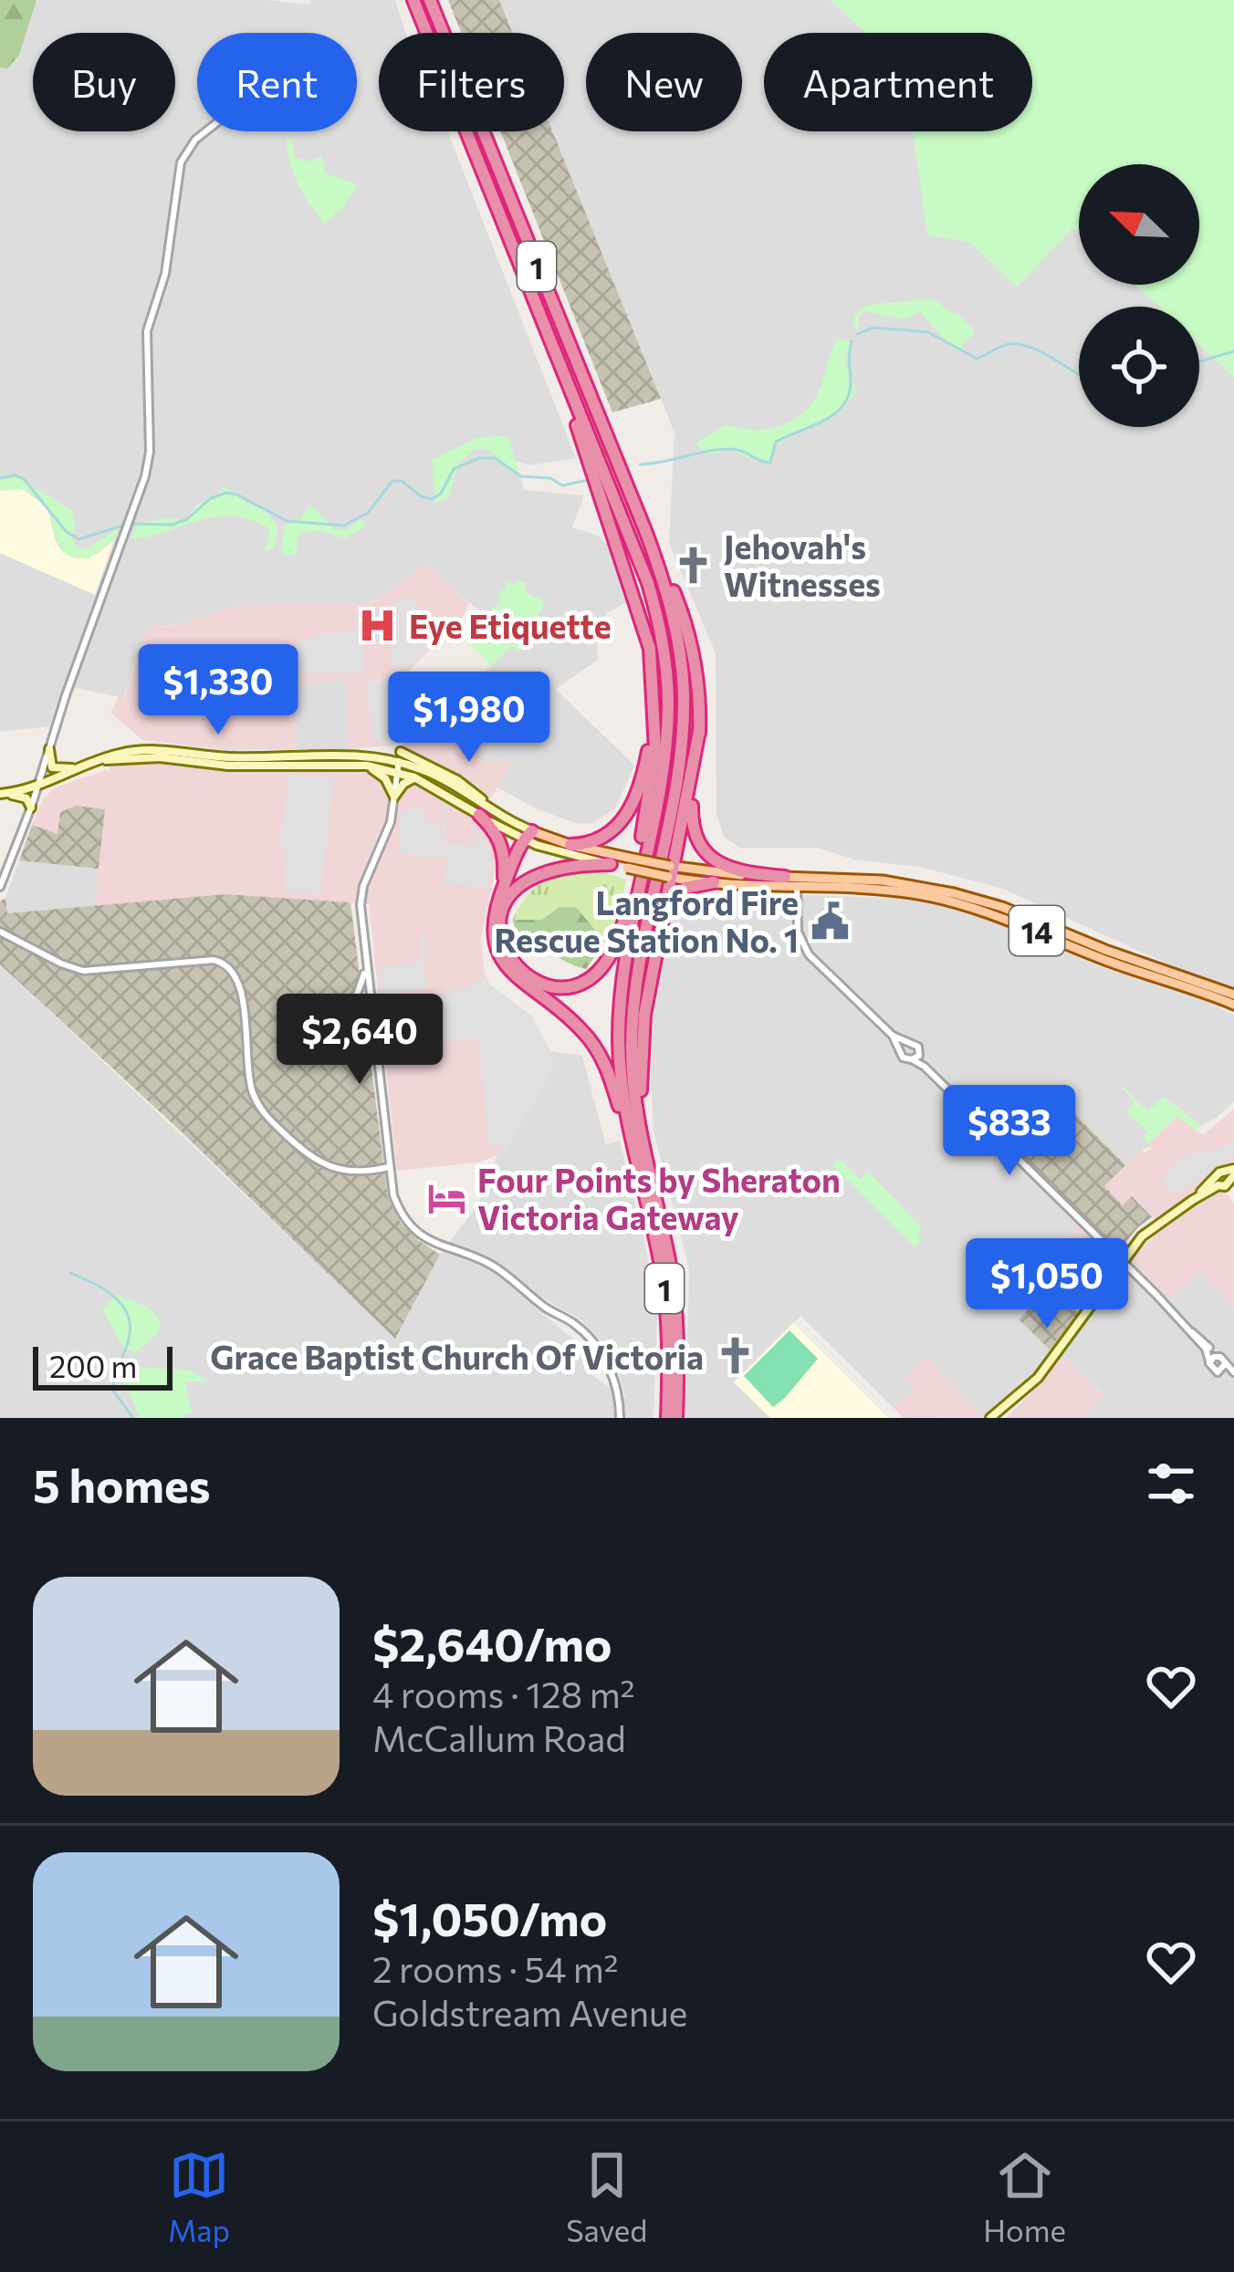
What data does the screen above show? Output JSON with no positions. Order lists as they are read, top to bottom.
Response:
{
  "streets": {
    "highway": ["1"],
    "main road": ["14"]
  },
  "places": {
    "church": ["Jehovah's Witnesses", "Grace Baptist Church Of Victoria"],
    "hospital": ["Eye Etiquette"],
    "public building": ["Langford Fire Rescue Station No. 1"],
    "hotel": ["Four Points by Sheraton Victoria Gateway"]
  },
  "scale_bar": "200 m",
  "north": "top left",
  "page": {
    "chip": [
      "Buy",
      "Rent",
      "Filters",
      "New",
      "Apartment"
    ],
    "price": [
      "$1,330",
      "$1,980",
      "$2,640",
      "$833",
      "$1,050"
    ],
    "scale": "200 m",
    "heading": "5 homes",
    "list": [
      {
        "name": "$2,640/mo",
        "note": "4 rooms · 128 m² · McCallum Road"
      },
      {
        "name": "$1,050/mo",
        "note": "2 rooms · 54 m² · Goldstream Avenue"
      }
    ],
    "tabs": ["Map", "Saved", "Home"]
  }
}
